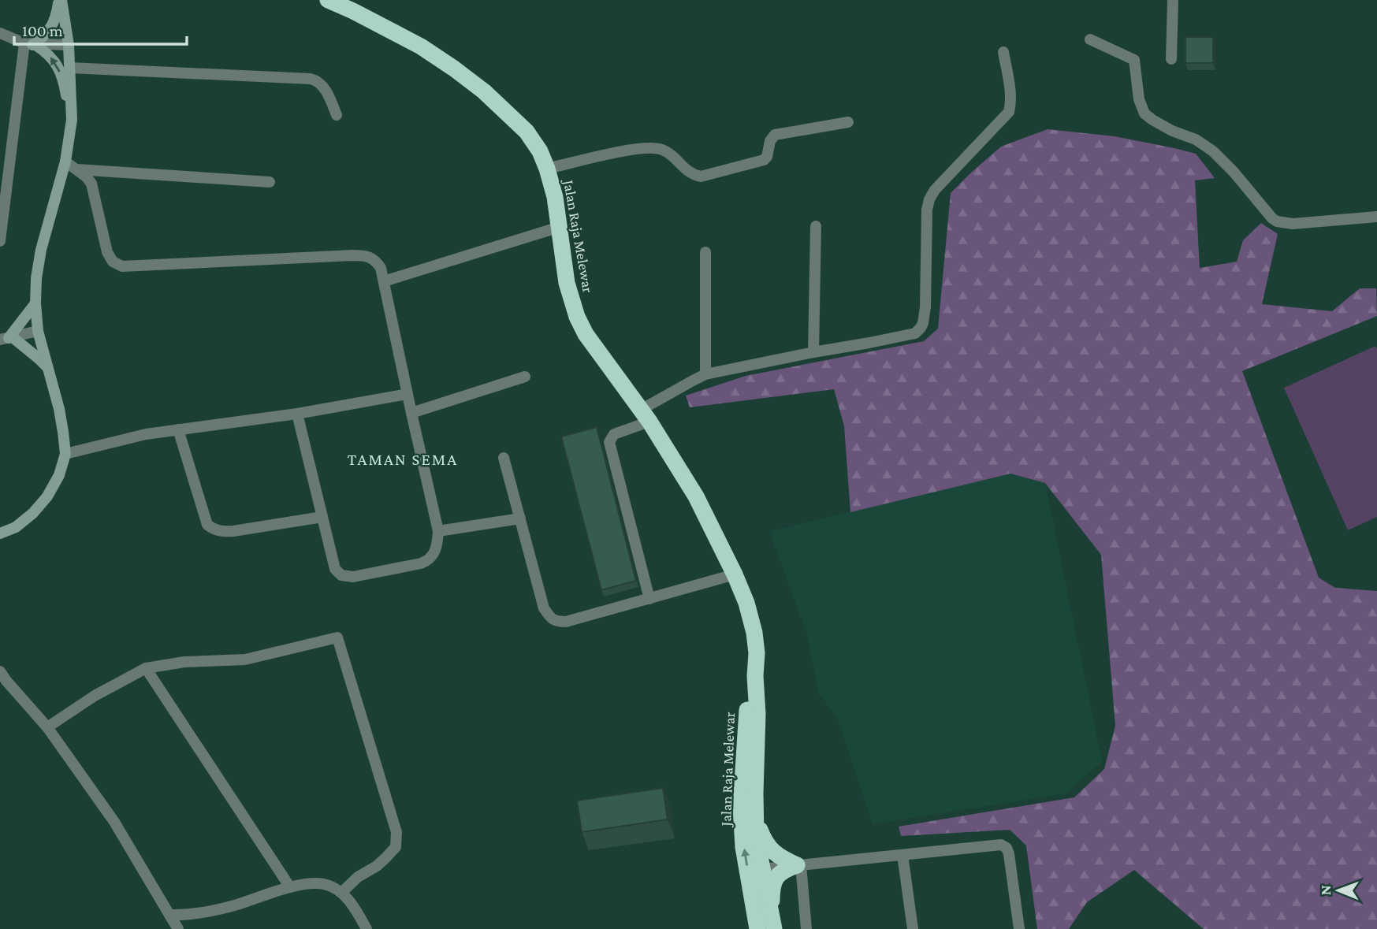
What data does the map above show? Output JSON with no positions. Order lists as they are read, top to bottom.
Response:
{
  "streets": {
    "highway": ["Jalan Raja Melewar"]
  },
  "districts": ["TAMAN SEMA"],
  "scale_bar": "100 m",
  "north": "left"
}
